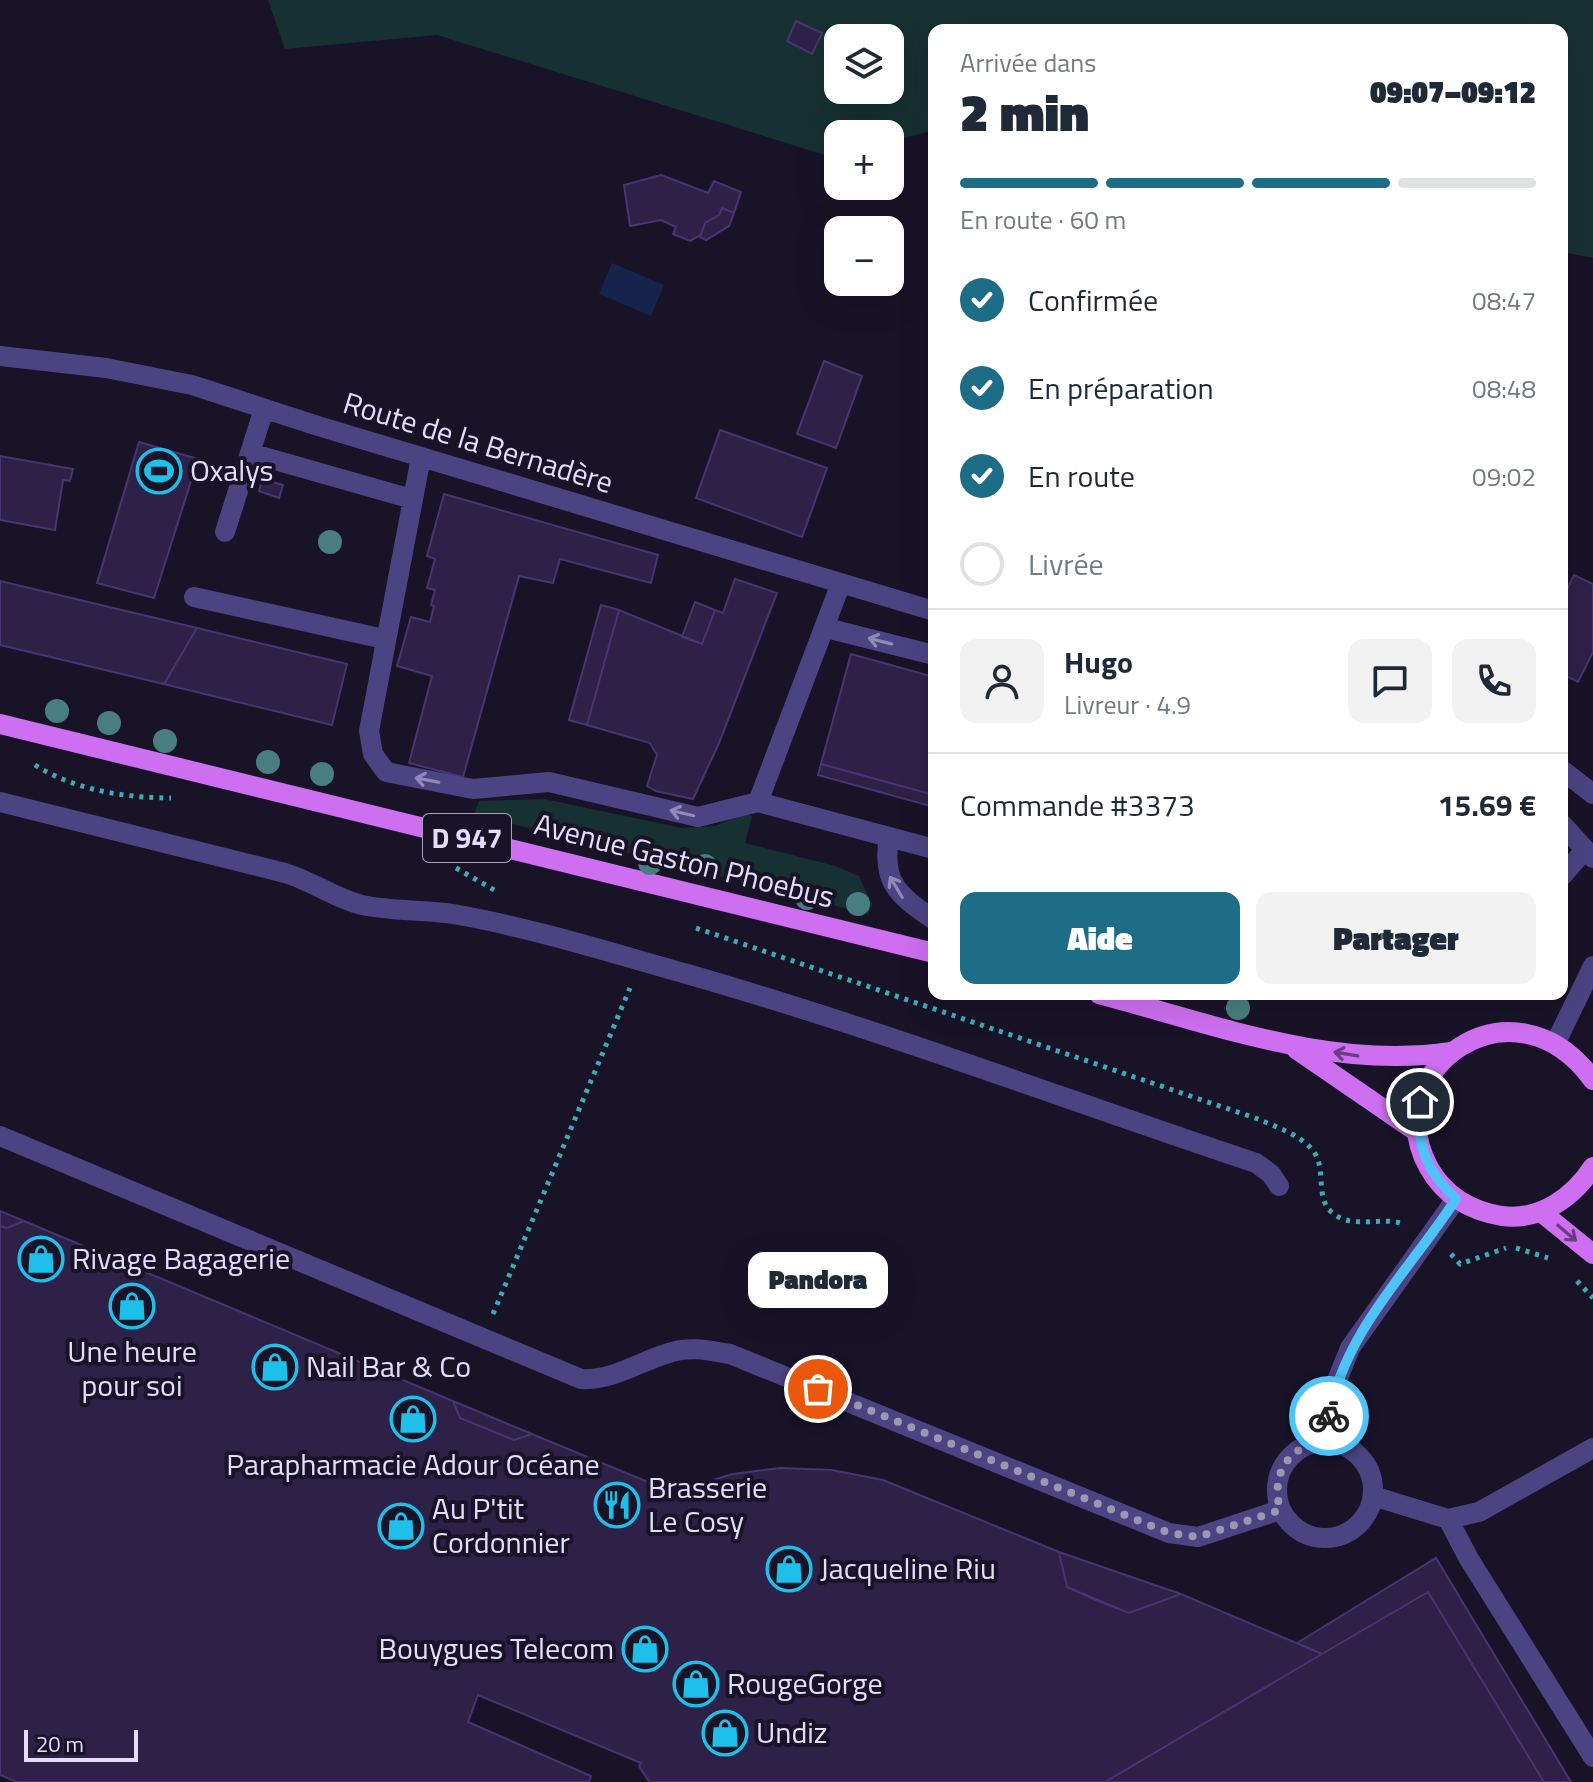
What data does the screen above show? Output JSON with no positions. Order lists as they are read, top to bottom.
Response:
{
  "streets": {
    "main road": ["D 947", "Avenue Gaston Phoebus"],
    "street": ["Route de la Bernadère"]
  },
  "places": {
    "sports": ["Oxalys"],
    "shop": [
      "Rivage Bagagerie",
      "Une heure pour soi",
      "Nail Bar & Co",
      "Parapharmacie Adour Océane",
      "Au P'tit Cordonnier",
      "Jacqueline Riu",
      "Bouygues Telecom",
      "RougeGorge",
      "Undiz"
    ],
    "other": ["Pandora"],
    "restaurant": ["Brasserie Le Cosy"]
  },
  "scale_bar": "20 m",
  "page": {
    "map_buttons": ["+", "−"],
    "heading": ["2 min", "Arrivée dans", "09:07–09:12"],
    "panel": [
      "Hugo",
      "Livreur · 4.9",
      "Commande #3373",
      "15.69 €"
    ],
    "bar": "En route · 60 m",
    "list": [
      ["Confirmée", "08:47"],
      ["En préparation", "08:48"],
      ["En route", "09:02"],
      "Livrée"
    ],
    "buttons": ["Aide", "Partager"],
    "bubble": "Pandora",
    "scale": "20 m"
  }
}
